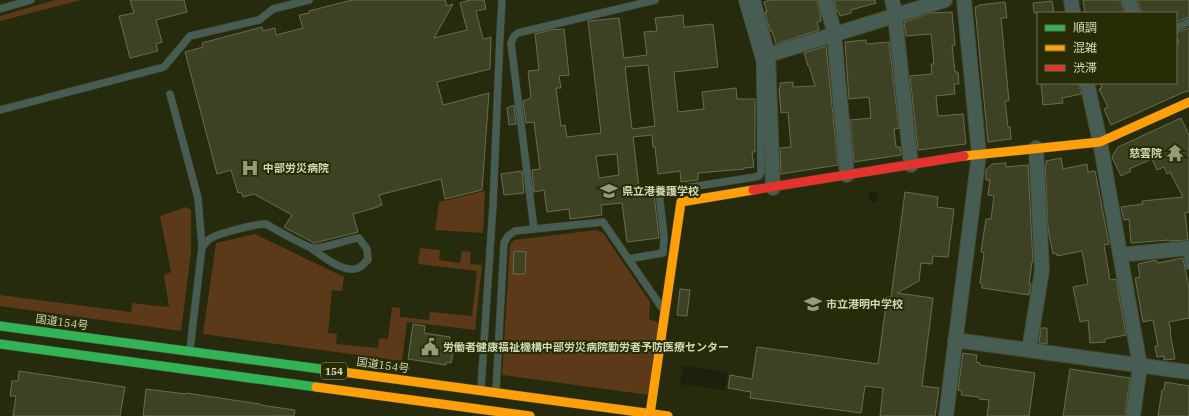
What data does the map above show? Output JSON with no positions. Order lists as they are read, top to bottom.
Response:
{
  "streets": {
    "main road": ["国道154号", "154"]
  },
  "places": {
    "temple": ["慈雲院"],
    "hospital": ["中部労災病院"],
    "school or university": ["県立港養護学校", "市立港明中学校"],
    "public building": ["労働者健康福祉機構中部労災病院勤労者予防医療センター"]
  },
  "legend": ["順調", "混雑", "渋滞"]
}
